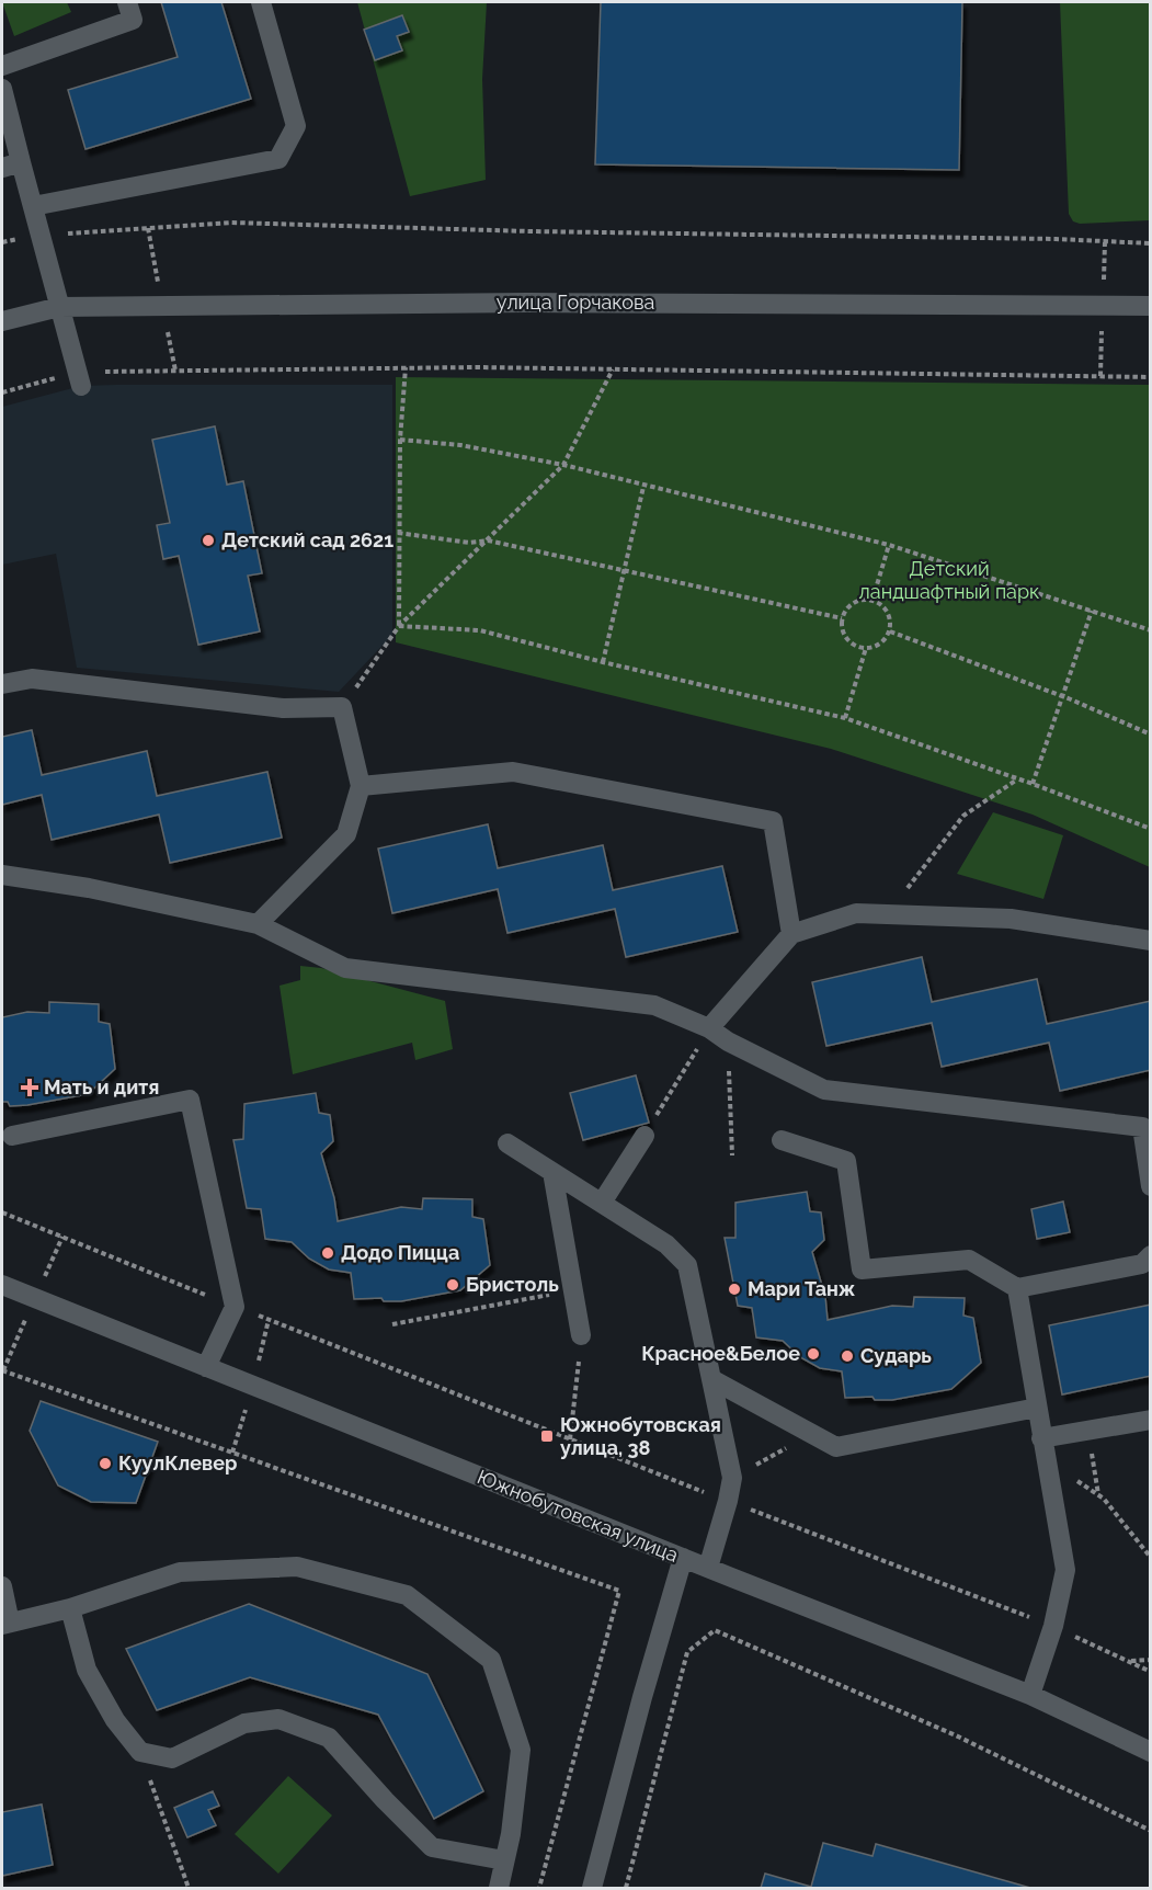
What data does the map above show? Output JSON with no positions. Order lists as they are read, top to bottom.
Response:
{
  "streets": {
    "street": ["улица Горчакова", "Южнобутовская улица"]
  },
  "parks": ["Детский ландшафтный парк"],
  "places": {
    "other": [
      "Детский сад 2621",
      "Додо Пицца",
      "Бристоль",
      "Мари Танж",
      "Красное&Белое",
      "Сударь",
      "КуулКлевер"
    ],
    "health": ["Мать и дитя"],
    "transit": ["Южнобутовская улица, 38"]
  }
}
